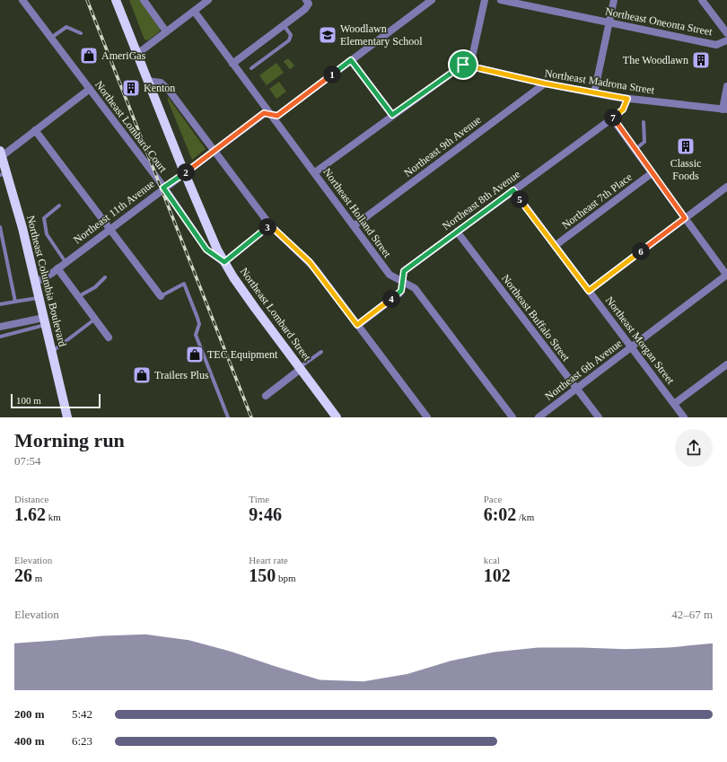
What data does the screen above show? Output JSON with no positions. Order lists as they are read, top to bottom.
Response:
{
  "streets": {
    "main road": ["Northeast Columbia Boulevard", "Northeast Lombard Street"],
    "street": [
      "Northeast Oneonta Street",
      "Northeast Madrona Street",
      "Northeast Lombard Court",
      "Northeast 9th Avenue",
      "Northeast 8th Avenue",
      "Northeast 7th Place",
      "Northeast 11th Avenue",
      "Northeast Holland Street",
      "Northeast Buffalo Street",
      "Northeast Morgan Street",
      "Northeast 6th Avenue"
    ]
  },
  "crossings": [
    ["Northeast Madrona Street", "Northeast 9th Avenue"],
    ["Northeast Madrona Street", "Northeast 8th Avenue"],
    ["Northeast Lombard Court", "Northeast 11th Avenue"],
    ["Northeast Lombard Court", "Northeast Lombard Street"],
    ["Northeast 9th Avenue", "Northeast Holland Street"],
    ["Northeast 8th Avenue", "Northeast Holland Street"],
    ["Northeast 8th Avenue", "Northeast Buffalo Street"],
    ["Northeast 8th Avenue", "Northeast Morgan Street"],
    ["Northeast 7th Place", "Northeast Morgan Street"],
    ["Northeast 11th Avenue", "Northeast Holland Street"],
    ["Northeast 11th Avenue", "Northeast Columbia Boulevard"],
    ["Northeast 11th Avenue", "Northeast Lombard Street"],
    ["Northeast Buffalo Street", "Northeast 6th Avenue"],
    ["Northeast Morgan Street", "Northeast 6th Avenue"]
  ],
  "places": {
    "school or university": ["Woodlawn Elementary School"],
    "shop": ["AmeriGas", "TEC Equipment", "Trailers Plus"],
    "building": ["The Woodlawn", "Kenton", "Classic Foods"]
  },
  "scale_bar": "100 m",
  "page": {
    "pins": [
      "1",
      "7",
      "2",
      "5",
      "3",
      "6",
      "4"
    ],
    "scale": "100 m",
    "heading": ["Morning run", "07:54"],
    "stats": [
      ["Distance", "1.62 km"],
      ["Time", "9:46"],
      ["Pace", "6:02 /km"],
      ["Elevation", "26 m"],
      ["Heart rate", "150 bpm"],
      ["kcal", "102"]
    ],
    "chart": ["Elevation", "42–67 m"],
    "list": [
      {
        "name": "200 m",
        "note": "5:42"
      },
      {
        "name": "400 m",
        "note": "6:23"
      }
    ]
  }
}
